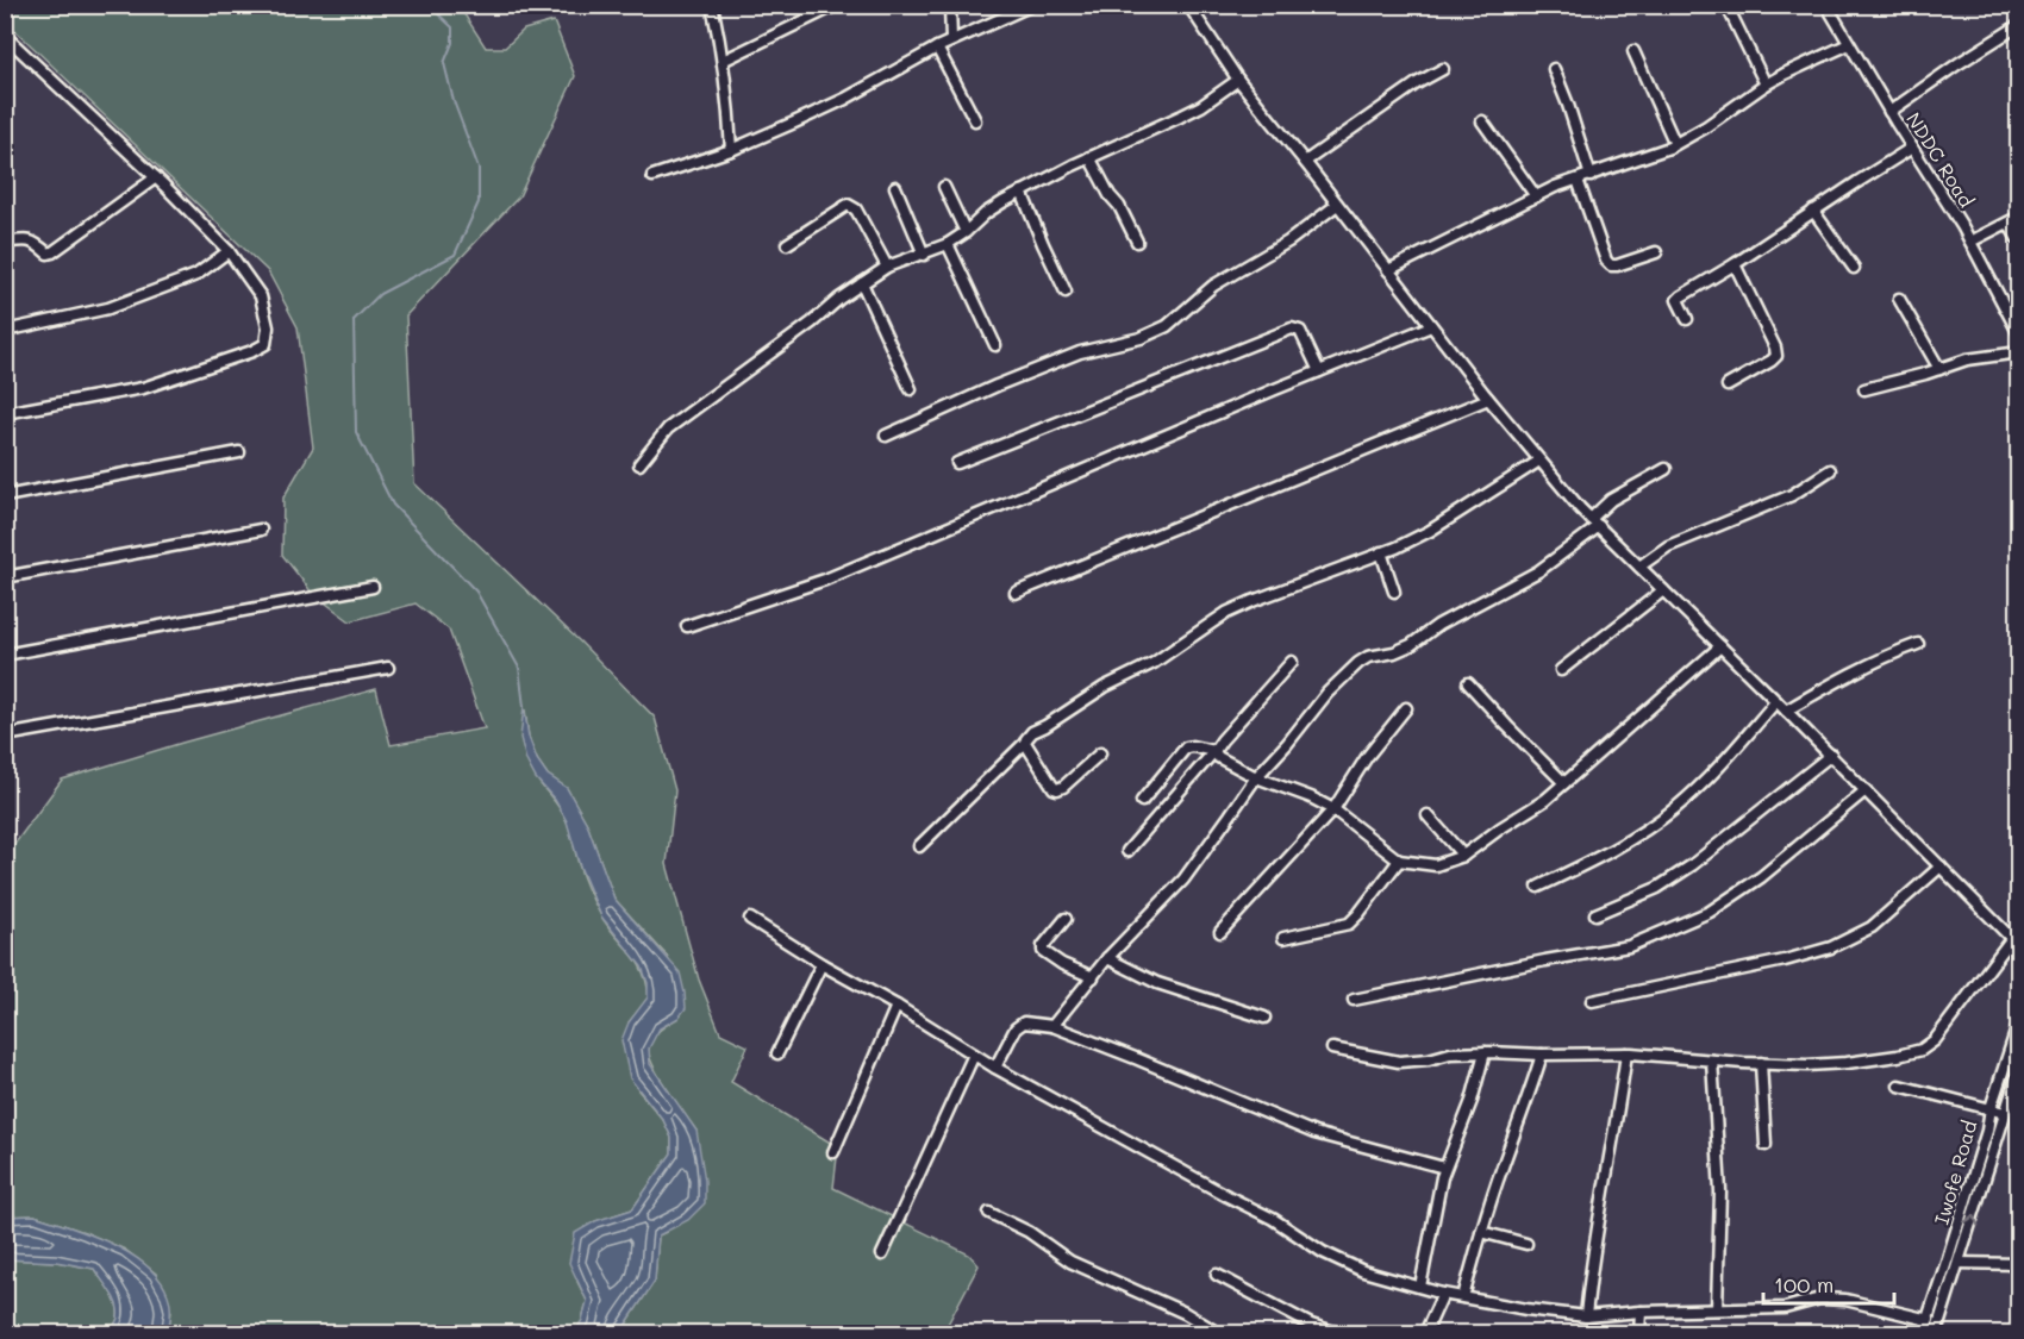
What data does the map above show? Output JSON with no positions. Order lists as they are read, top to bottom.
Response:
{
  "streets": {
    "street": ["NDDC Road", "Iwofe Road"]
  },
  "scale_bar": "100 m"
}
